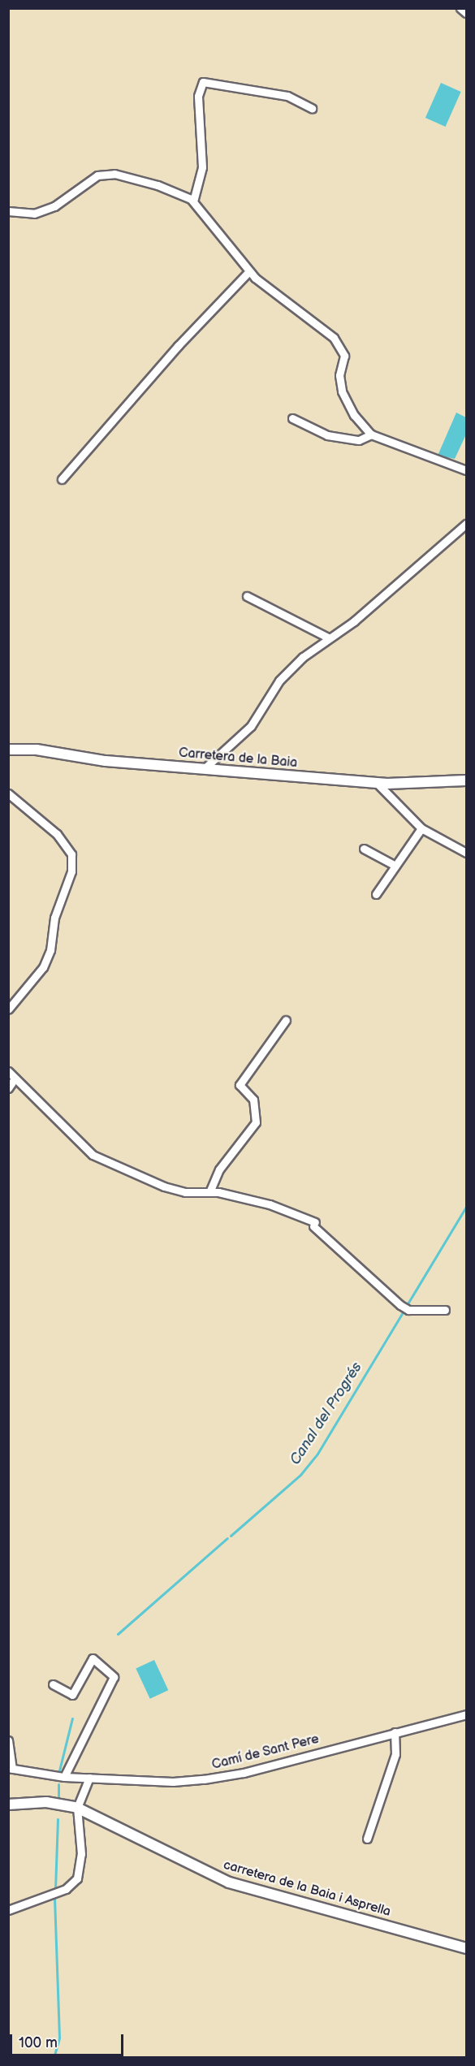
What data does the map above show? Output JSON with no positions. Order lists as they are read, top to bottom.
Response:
{
  "streets": {
    "main road": ["Carretera de la Baia", "carretera de la Baia i Asprella"],
    "street": ["Camí de Sant Pere"]
  },
  "water": ["Canal del Progrés"],
  "scale_bar": "100 m"
}
